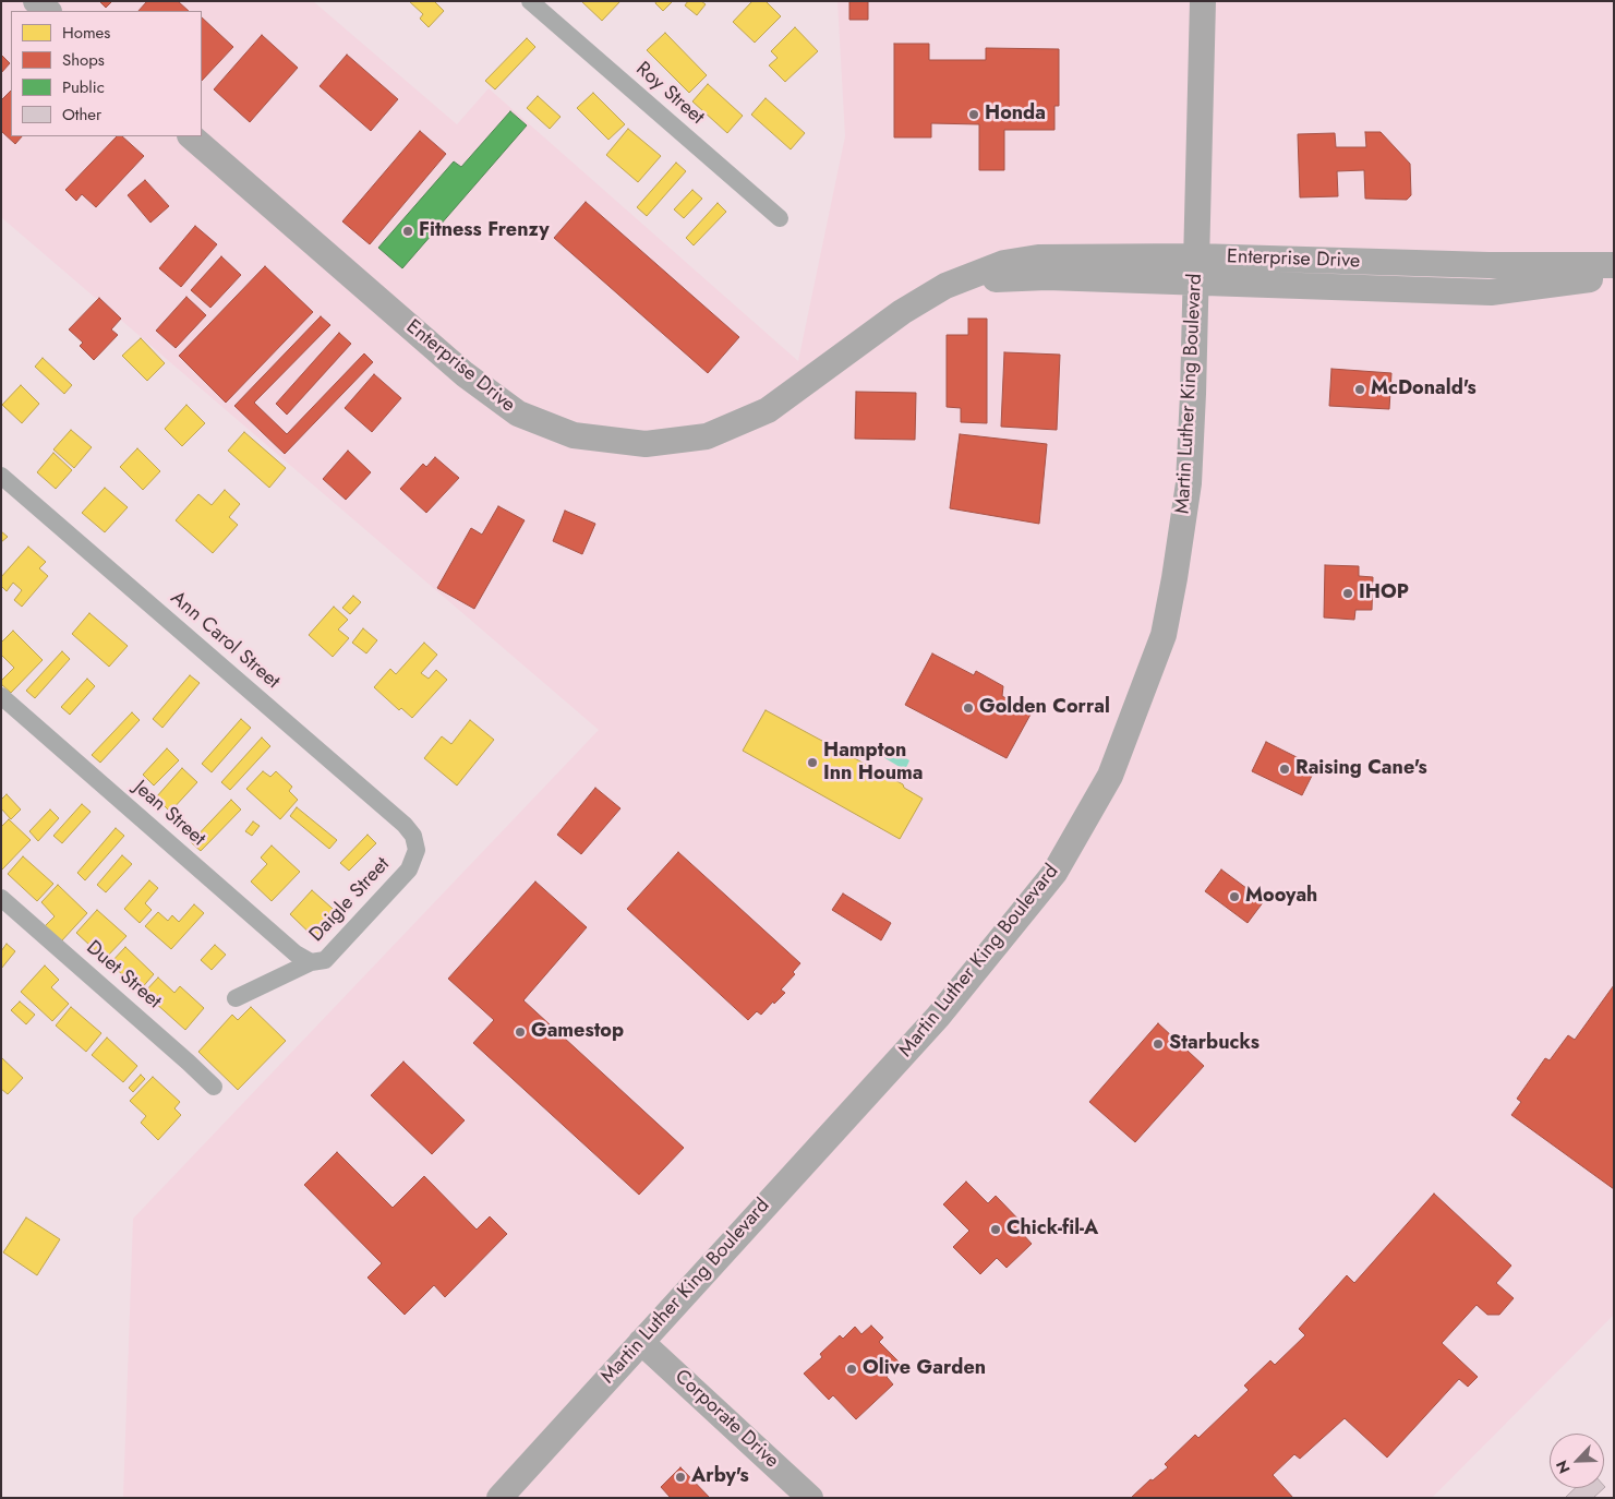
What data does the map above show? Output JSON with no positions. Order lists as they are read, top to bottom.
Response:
{
  "streets": {
    "street": [
      "Roy Street",
      "Enterprise Drive",
      "Martin Luther King Boulevard",
      "Ann Carol Street",
      "Jean Street",
      "Daigle Street",
      "Duet Street",
      "Corporate Drive"
    ]
  },
  "crossings": [
    ["Enterprise Drive", "Martin Luther King Boulevard"],
    ["Martin Luther King Boulevard", "Corporate Drive"],
    ["Ann Carol Street", "Daigle Street"],
    ["Jean Street", "Daigle Street"]
  ],
  "places": [
    "Honda",
    "Fitness Frenzy",
    "McDonald's",
    "IHOP",
    "Golden Corral",
    "Hampton Inn Houma",
    "Raising Cane's",
    "Mooyah",
    "Gamestop",
    "Starbucks",
    "Chick-fil-A",
    "Olive Garden",
    "Arby's"
  ],
  "legend": [
    "Homes",
    "Shops",
    "Public",
    "Other"
  ],
  "north": "bottom left"
}
